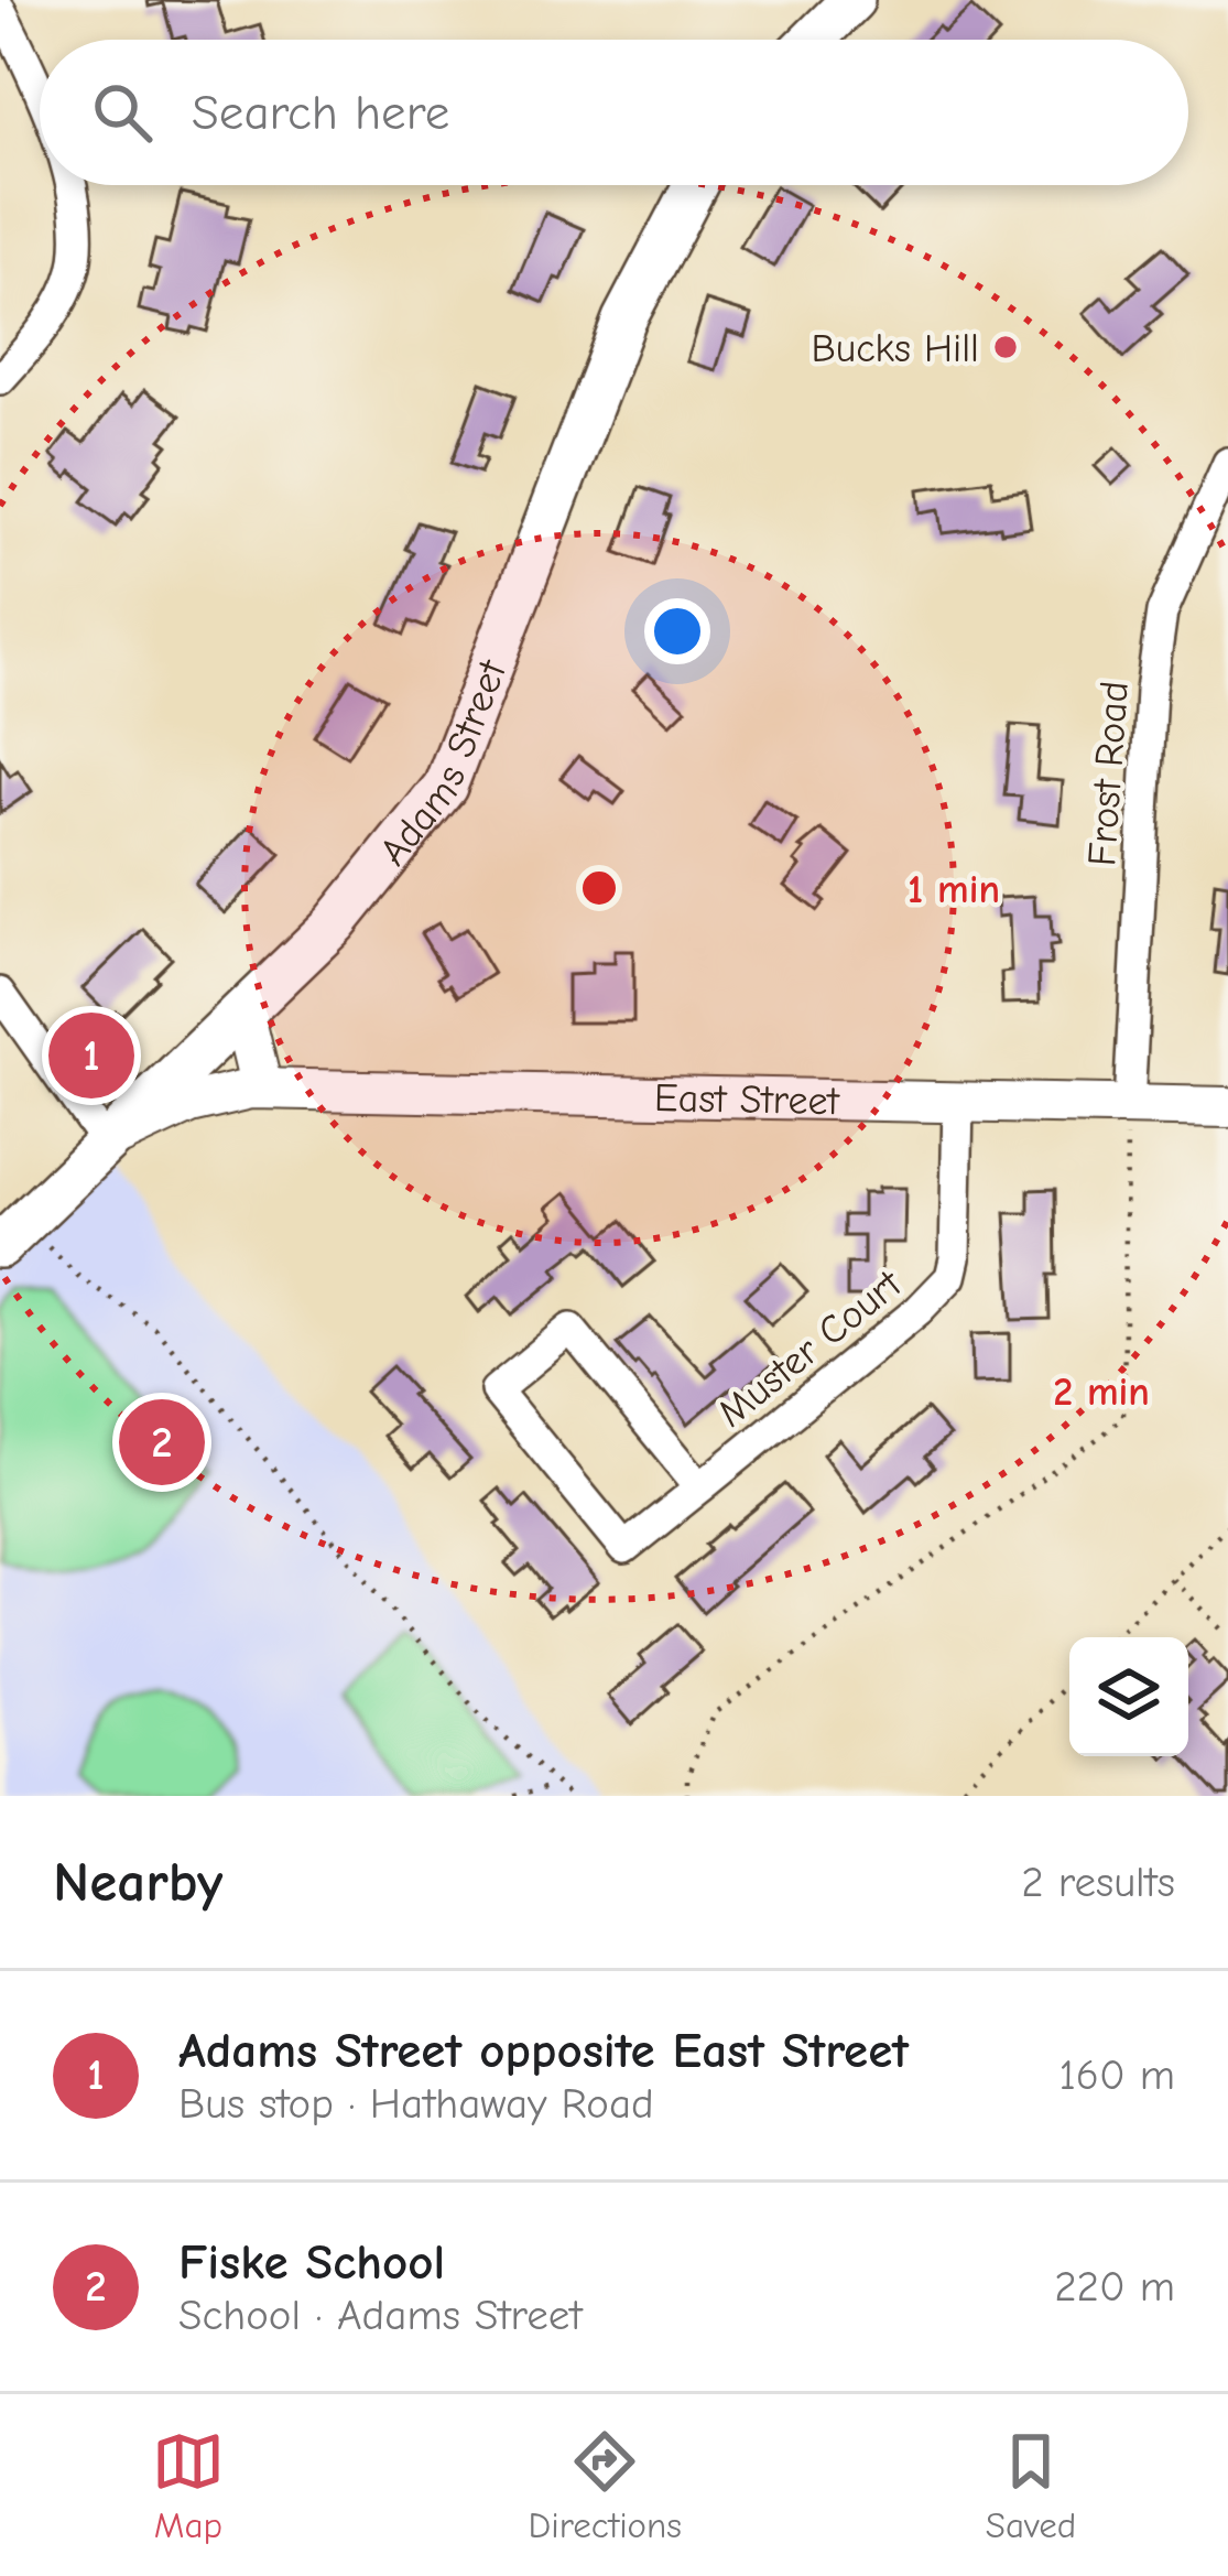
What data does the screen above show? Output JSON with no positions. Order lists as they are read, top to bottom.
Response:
{
  "streets": {
    "main road": ["Adams Street"],
    "street": ["Frost Road", "East Street", "Muster Court"]
  },
  "crossings": [
    ["Adams Street", "East Street"],
    ["Frost Road", "East Street"],
    ["East Street", "Muster Court"]
  ],
  "places": ["Bucks Hill"],
  "page": {
    "search": "Search here",
    "pins": ["1", "2"],
    "heading": ["Nearby", "2 results"],
    "list": [
      {
        "mark": "1",
        "name": "Adams Street opposite East Street",
        "note": "Bus stop · Hathaway Road",
        "value": "160 m"
      },
      {
        "mark": "2",
        "name": "Fiske School",
        "note": "School · Adams Street",
        "value": "220 m"
      }
    ],
    "nav": ["Map", "Directions", "Saved"]
  },
  "rings": ["1 min", "2 min"]
}
